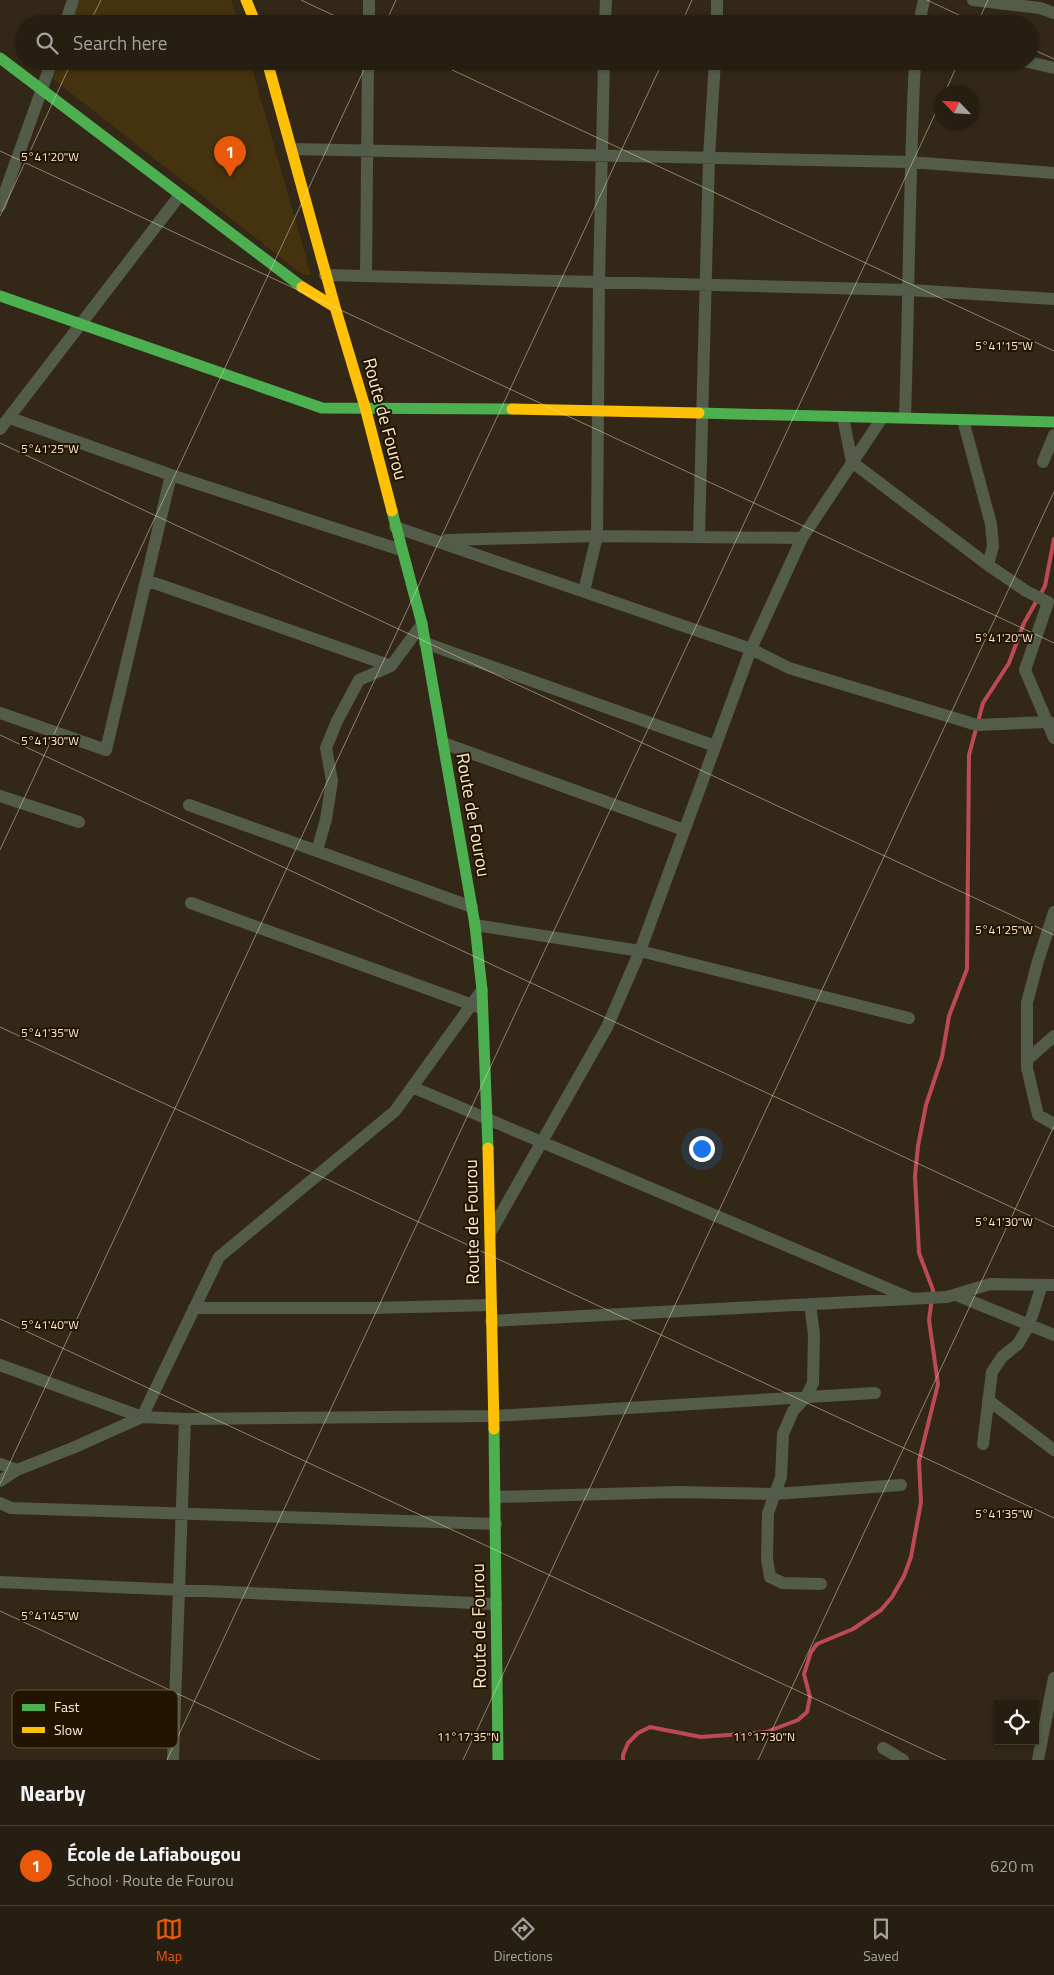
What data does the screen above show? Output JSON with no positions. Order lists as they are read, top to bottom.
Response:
{
  "streets": {
    "main road": ["Route de Fourou"]
  },
  "legend": ["Fast", "Slow"],
  "north": "top left",
  "page": {
    "search": "Search here",
    "pins": "1",
    "heading": "Nearby",
    "list": [
      {
        "mark": "1",
        "name": "École de Lafiabougou",
        "note": "School · Route de Fourou",
        "value": "620 m"
      }
    ],
    "nav": ["Map", "Directions", "Saved"]
  },
  "coordinates": [
    "5°41'20\"W",
    "5°41'15\"W",
    "5°41'25\"W",
    "5°41'30\"W",
    "5°41'35\"W",
    "5°41'40\"W",
    "5°41'45\"W",
    "11°17'35\"N",
    "11°17'30\"N"
  ]
}
